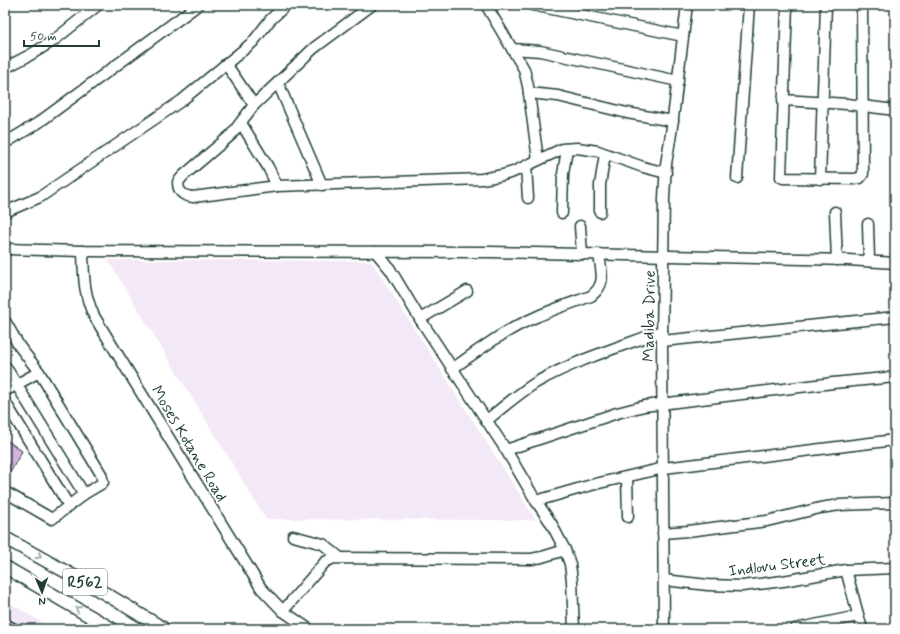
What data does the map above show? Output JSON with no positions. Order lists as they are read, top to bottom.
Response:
{
  "streets": {
    "main road": ["R562"],
    "street": ["Madiba Drive", "Moses Kotane Road", "Indlovu Street"]
  },
  "crossings": [
    ["Madiba Drive", "Indlovu Street"]
  ],
  "scale_bar": "50 m",
  "north": "bottom"
}
